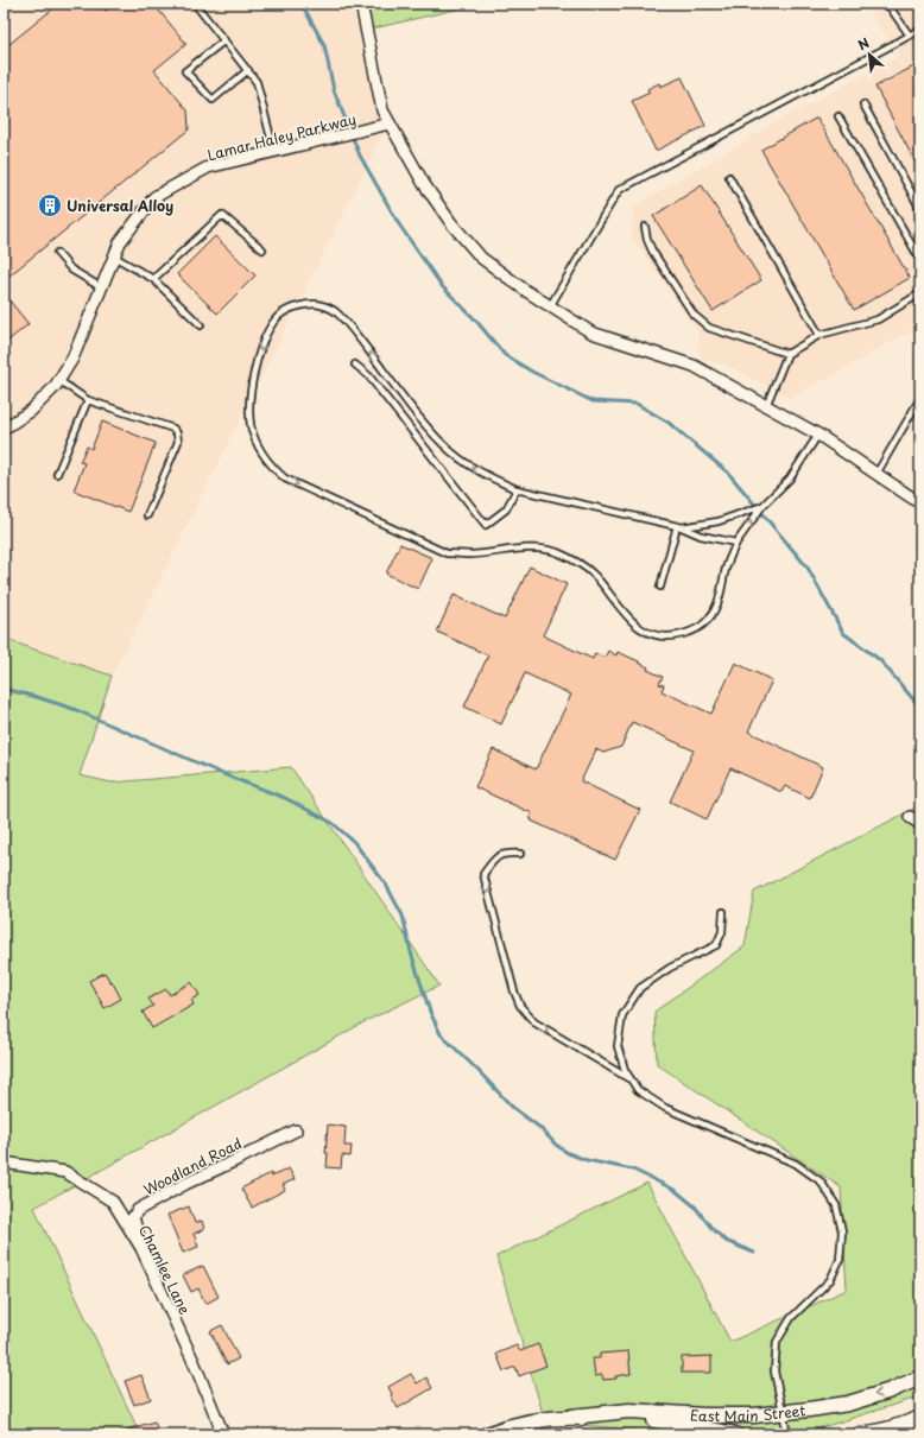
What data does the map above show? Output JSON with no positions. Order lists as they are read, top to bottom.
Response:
{
  "streets": {
    "main road": ["East Main Street"],
    "street": ["Lamar Haley Parkway", "Woodland Road", "Chamlee Lane"]
  },
  "crossings": [
    ["Woodland Road", "Chamlee Lane"]
  ],
  "places": {
    "building": ["Universal Alloy"]
  },
  "north": "top left"
}
